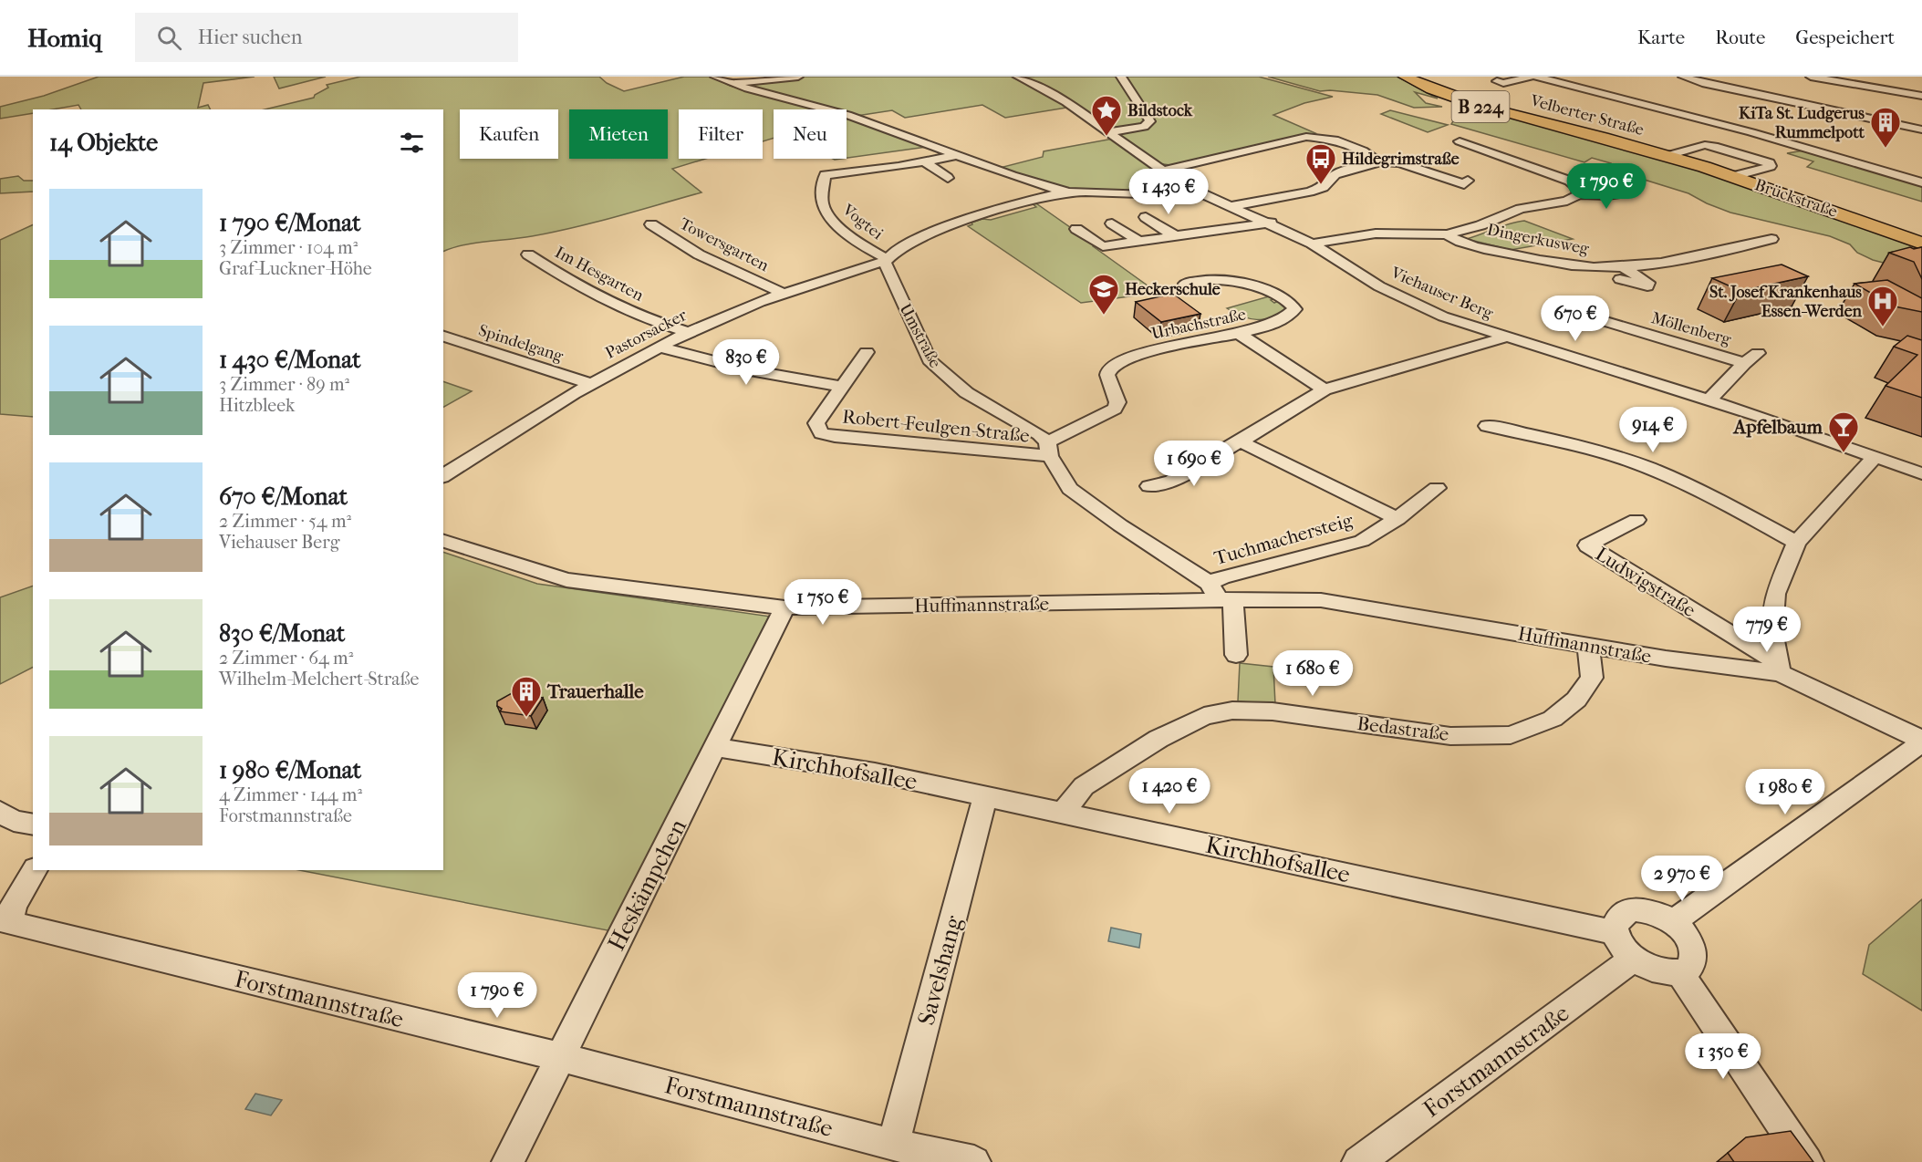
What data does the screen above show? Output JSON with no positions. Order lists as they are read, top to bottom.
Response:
{
  "streets": {
    "main road": ["B 224", "Velberter Straße", "Brückstraße"],
    "street": [
      "Vogtei",
      "Dingerkusweg",
      "Towersgarten",
      "Im Hesgarten",
      "Viehauser Berg",
      "Urbachstraße",
      "Möllenberg",
      "Pastorsacker",
      "Umstraße",
      "Spindelgang",
      "Robert-Feulgen-Straße",
      "Tuchmachersteig",
      "Ludwigstraße",
      "Huffmannstraße",
      "Bedastraße",
      "Kirchhofsallee",
      "Heskämpchen",
      "Savelshang",
      "Forstmannstraße"
    ]
  },
  "crossings": [
    ["Velberter Straße", "Brückstraße"],
    ["Vogtei", "Pastorsacker"],
    ["Vogtei", "Umstraße"],
    ["Towersgarten", "Pastorsacker"],
    ["Im Hesgarten", "Pastorsacker"],
    ["Viehauser Berg", "Möllenberg"],
    ["Urbachstraße", "Umstraße"],
    ["Urbachstraße", "Robert-Feulgen-Straße"],
    ["Pastorsacker", "Umstraße"],
    ["Pastorsacker", "Spindelgang"],
    ["Umstraße", "Robert-Feulgen-Straße"],
    ["Umstraße", "Tuchmachersteig"],
    ["Umstraße", "Huffmannstraße"],
    ["Tuchmachersteig", "Huffmannstraße"],
    ["Ludwigstraße", "Huffmannstraße"],
    ["Huffmannstraße", "Bedastraße"],
    ["Huffmannstraße", "Heskämpchen"],
    ["Bedastraße", "Kirchhofsallee"],
    ["Kirchhofsallee", "Heskämpchen"],
    ["Kirchhofsallee", "Savelshang"],
    ["Kirchhofsallee", "Forstmannstraße"],
    ["Heskämpchen", "Forstmannstraße"],
    ["Savelshang", "Forstmannstraße"]
  ],
  "places": {
    "place": ["Bildstock"],
    "building": ["KiTa St. Ludgerus Rummelpott", "Trauerhalle"],
    "bus stop": ["Hildegrimstraße"],
    "school or university": ["Heckerschule"],
    "hospital": ["St. Josef Krankenhaus Essen-Werden"],
    "bar": ["Apfelbaum"]
  },
  "page": {
    "header": "Homiq",
    "search": "Hier suchen",
    "nav": ["Karte", "Route", "Gespeichert"],
    "chip": [
      "Kaufen",
      "Mieten",
      "Filter",
      "Neu"
    ],
    "heading": "14 Objekte",
    "price": [
      "1 790 €",
      "1 430 €",
      "670 €",
      "830 €",
      "914 €",
      "1 690 €",
      "1 750 €",
      "779 €",
      "1 680 €",
      "1 420 €",
      "1 980 €",
      "2 970 €",
      "1 790 €",
      "1 350 €"
    ],
    "list": [
      {
        "name": "1 790 €/Monat",
        "note": "3 Zimmer · 104 m² · Graf-Luckner-Höhe"
      },
      {
        "name": "1 430 €/Monat",
        "note": "3 Zimmer · 89 m² · Hitzbleek"
      },
      {
        "name": "670 €/Monat",
        "note": "2 Zimmer · 54 m² · Viehauser Berg"
      },
      {
        "name": "830 €/Monat",
        "note": "2 Zimmer · 64 m² · Wilhelm-Melchert-Straße"
      },
      {
        "name": "1 980 €/Monat",
        "note": "4 Zimmer · 144 m² · Forstmannstraße"
      }
    ]
  }
}
